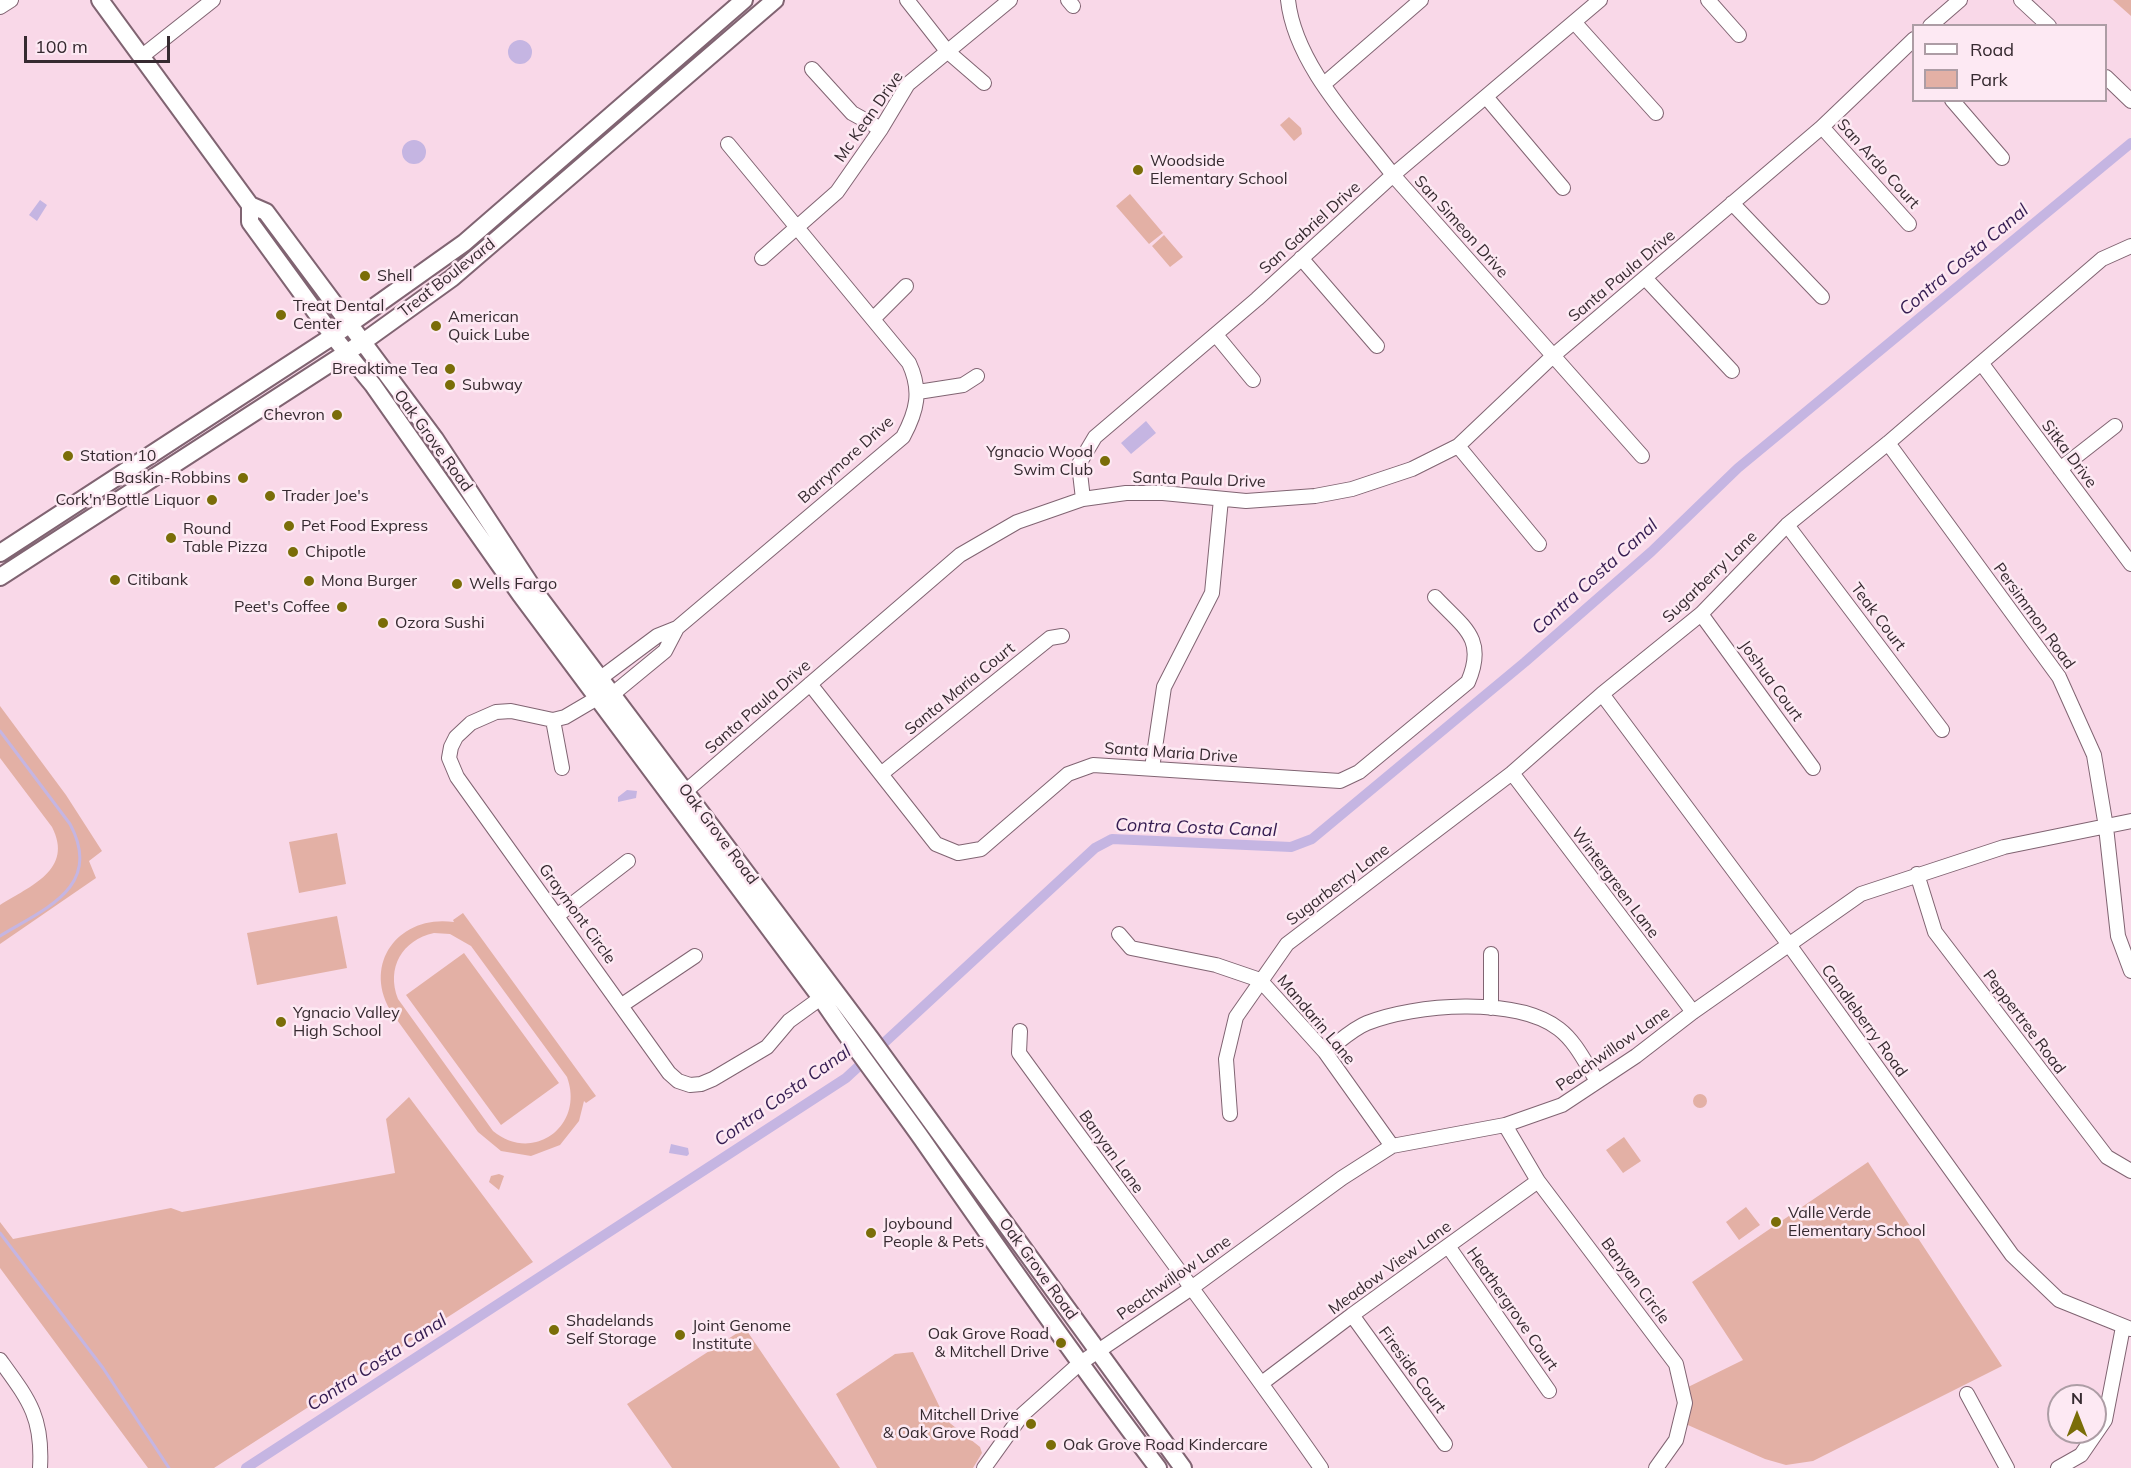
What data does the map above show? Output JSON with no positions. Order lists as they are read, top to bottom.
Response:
{
  "streets": {
    "main road": ["Treat Boulevard", "Oak Grove Road"],
    "street": [
      "Mc Kean Drive",
      "San Ardo Court",
      "San Simeon Drive",
      "San Gabriel Drive",
      "Santa Paula Drive",
      "Sitka Drive",
      "Barrymore Drive",
      "Sugarberry Lane",
      "Persimmon Road",
      "Teak Court",
      "Joshua Court",
      "Santa Maria Court",
      "Santa Maria Drive",
      "Wintergreen Lane",
      "Graymont Circle",
      "Mandarin Lane",
      "Candleberry Road",
      "Peppertree Road",
      "Peachwillow Lane",
      "Banyan Lane",
      "Meadow View Lane",
      "Banyan Circle",
      "Heathergrove Court",
      "Fireside Court"
    ]
  },
  "crossings": [
    ["San Ardo Court", "Santa Paula Drive"],
    ["San Simeon Drive", "San Gabriel Drive"],
    ["San Simeon Drive", "Santa Paula Drive"],
    ["San Gabriel Drive", "Santa Paula Drive"],
    ["Santa Paula Drive", "Oak Grove Road"],
    ["Santa Paula Drive", "Santa Maria Drive"],
    ["Treat Boulevard", "Oak Grove Road"],
    ["Oak Grove Road", "Barrymore Drive"],
    ["Oak Grove Road", "Graymont Circle"],
    ["Oak Grove Road", "Peachwillow Lane"],
    ["Sitka Drive", "Sugarberry Lane"],
    ["Sugarberry Lane", "Persimmon Road"],
    ["Sugarberry Lane", "Teak Court"],
    ["Sugarberry Lane", "Joshua Court"],
    ["Sugarberry Lane", "Wintergreen Lane"],
    ["Sugarberry Lane", "Mandarin Lane"],
    ["Sugarberry Lane", "Candleberry Road"],
    ["Persimmon Road", "Peachwillow Lane"],
    ["Santa Maria Court", "Santa Maria Drive"],
    ["Wintergreen Lane", "Peachwillow Lane"],
    ["Mandarin Lane", "Peachwillow Lane"],
    ["Candleberry Road", "Peachwillow Lane"],
    ["Peppertree Road", "Peachwillow Lane"],
    ["Peachwillow Lane", "Banyan Lane"],
    ["Peachwillow Lane", "Banyan Circle"],
    ["Meadow View Lane", "Banyan Circle"],
    ["Meadow View Lane", "Heathergrove Court"],
    ["Meadow View Lane", "Fireside Court"]
  ],
  "water": ["Contra Costa Canal"],
  "places": [
    "Woodside Elementary School",
    "Shell",
    "Treat Dental Center",
    "American Quick Lube",
    "Breaktime Tea",
    "Subway",
    "Chevron",
    "Station 10",
    "Ygnacio Wood Swim Club",
    "Baskin-Robbins",
    "Trader Joe's",
    "Cork'n Bottle Liquor",
    "Pet Food Express",
    "Round Table Pizza",
    "Chipotle",
    "Citibank",
    "Mona Burger",
    "Wells Fargo",
    "Peet's Coffee",
    "Ozora Sushi",
    "Ygnacio Valley High School",
    "Valle Verde Elementary School",
    "Joybound People & Pets",
    "Shadelands Self Storage",
    "Joint Genome Institute",
    "Oak Grove Road & Mitchell Drive",
    "Mitchell Drive & Oak Grove Road",
    "Oak Grove Road Kindercare"
  ],
  "legend": ["Road", "Park"],
  "scale_bar": "100 m",
  "north": "top"
}
